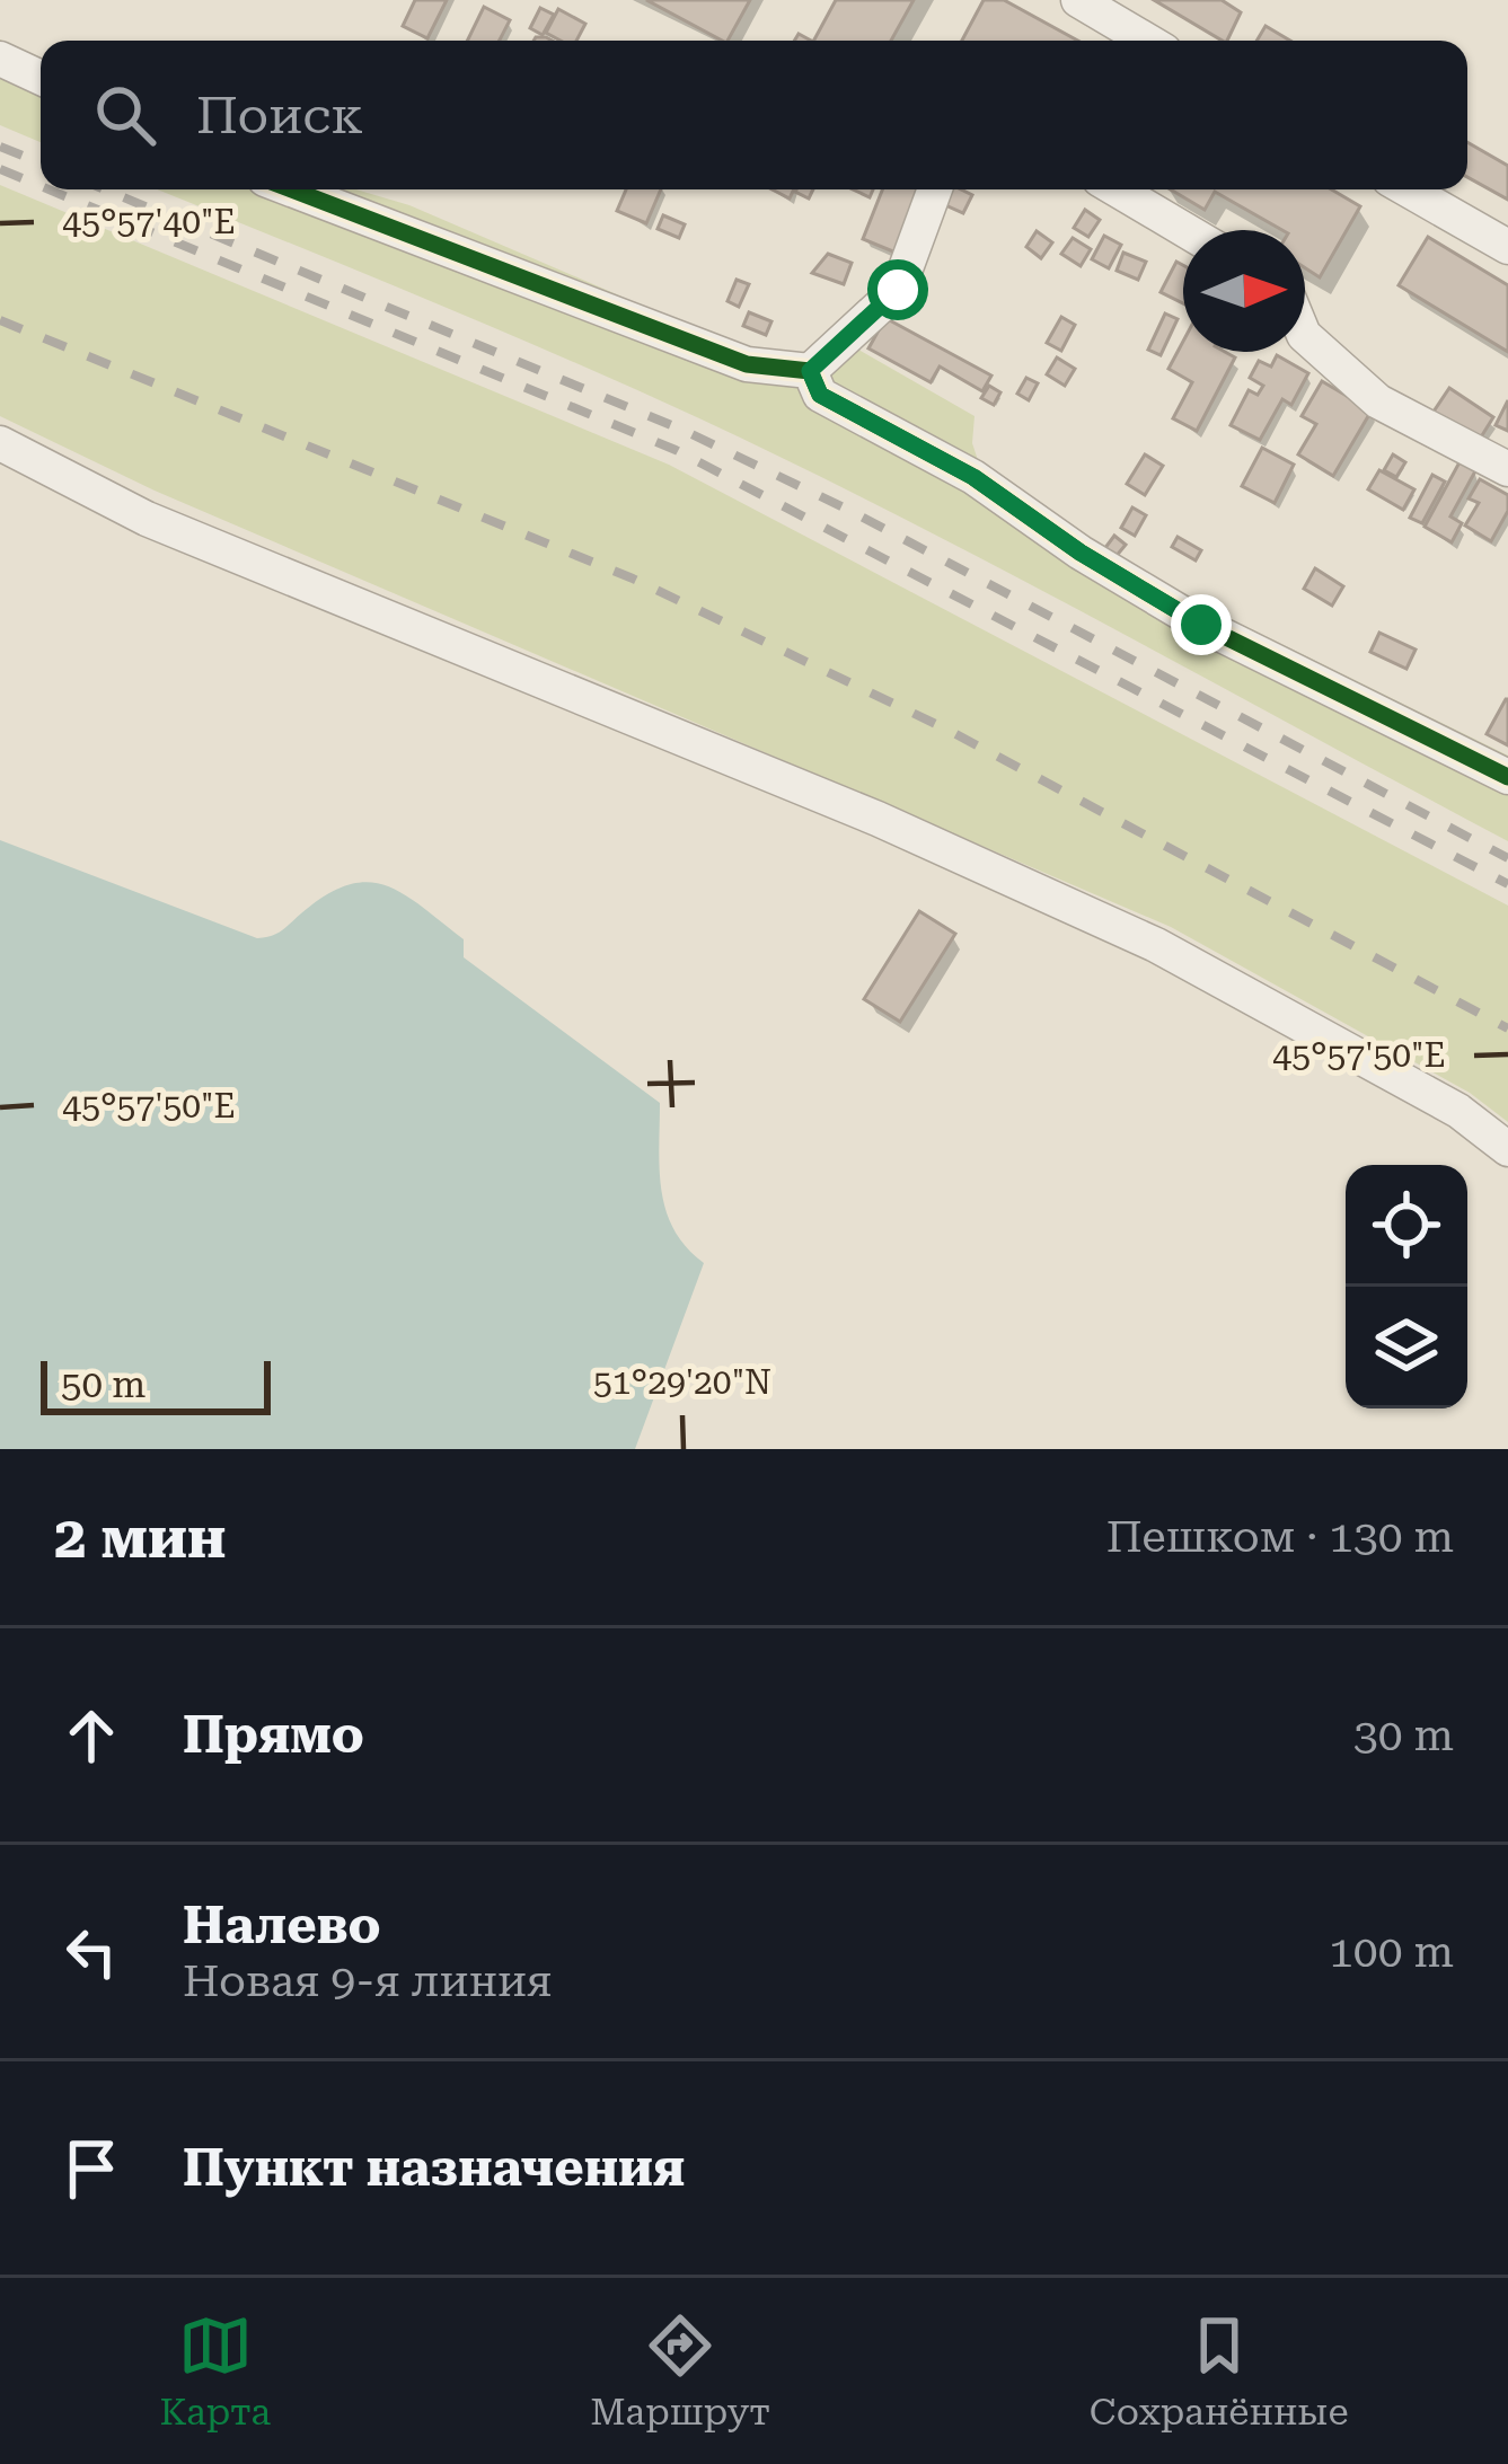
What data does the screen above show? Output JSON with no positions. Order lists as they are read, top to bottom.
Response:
{
  "scale_bar": "50 m",
  "north": "right",
  "page": {
    "search": "Поиск",
    "scale": "50 m",
    "heading": ["2 мин", "Пешком · 130 m"],
    "list": [
      ["Прямо", "30 m"],
      ["Налево", "Новая 9-я линия", "100 m"],
      "Пункт назначения"
    ],
    "nav": ["Карта", "Маршрут", "Сохранённые"]
  },
  "coordinates": ["45°57'40\"E", "45°57'50\"E", "51°29'20\"N"]
}
